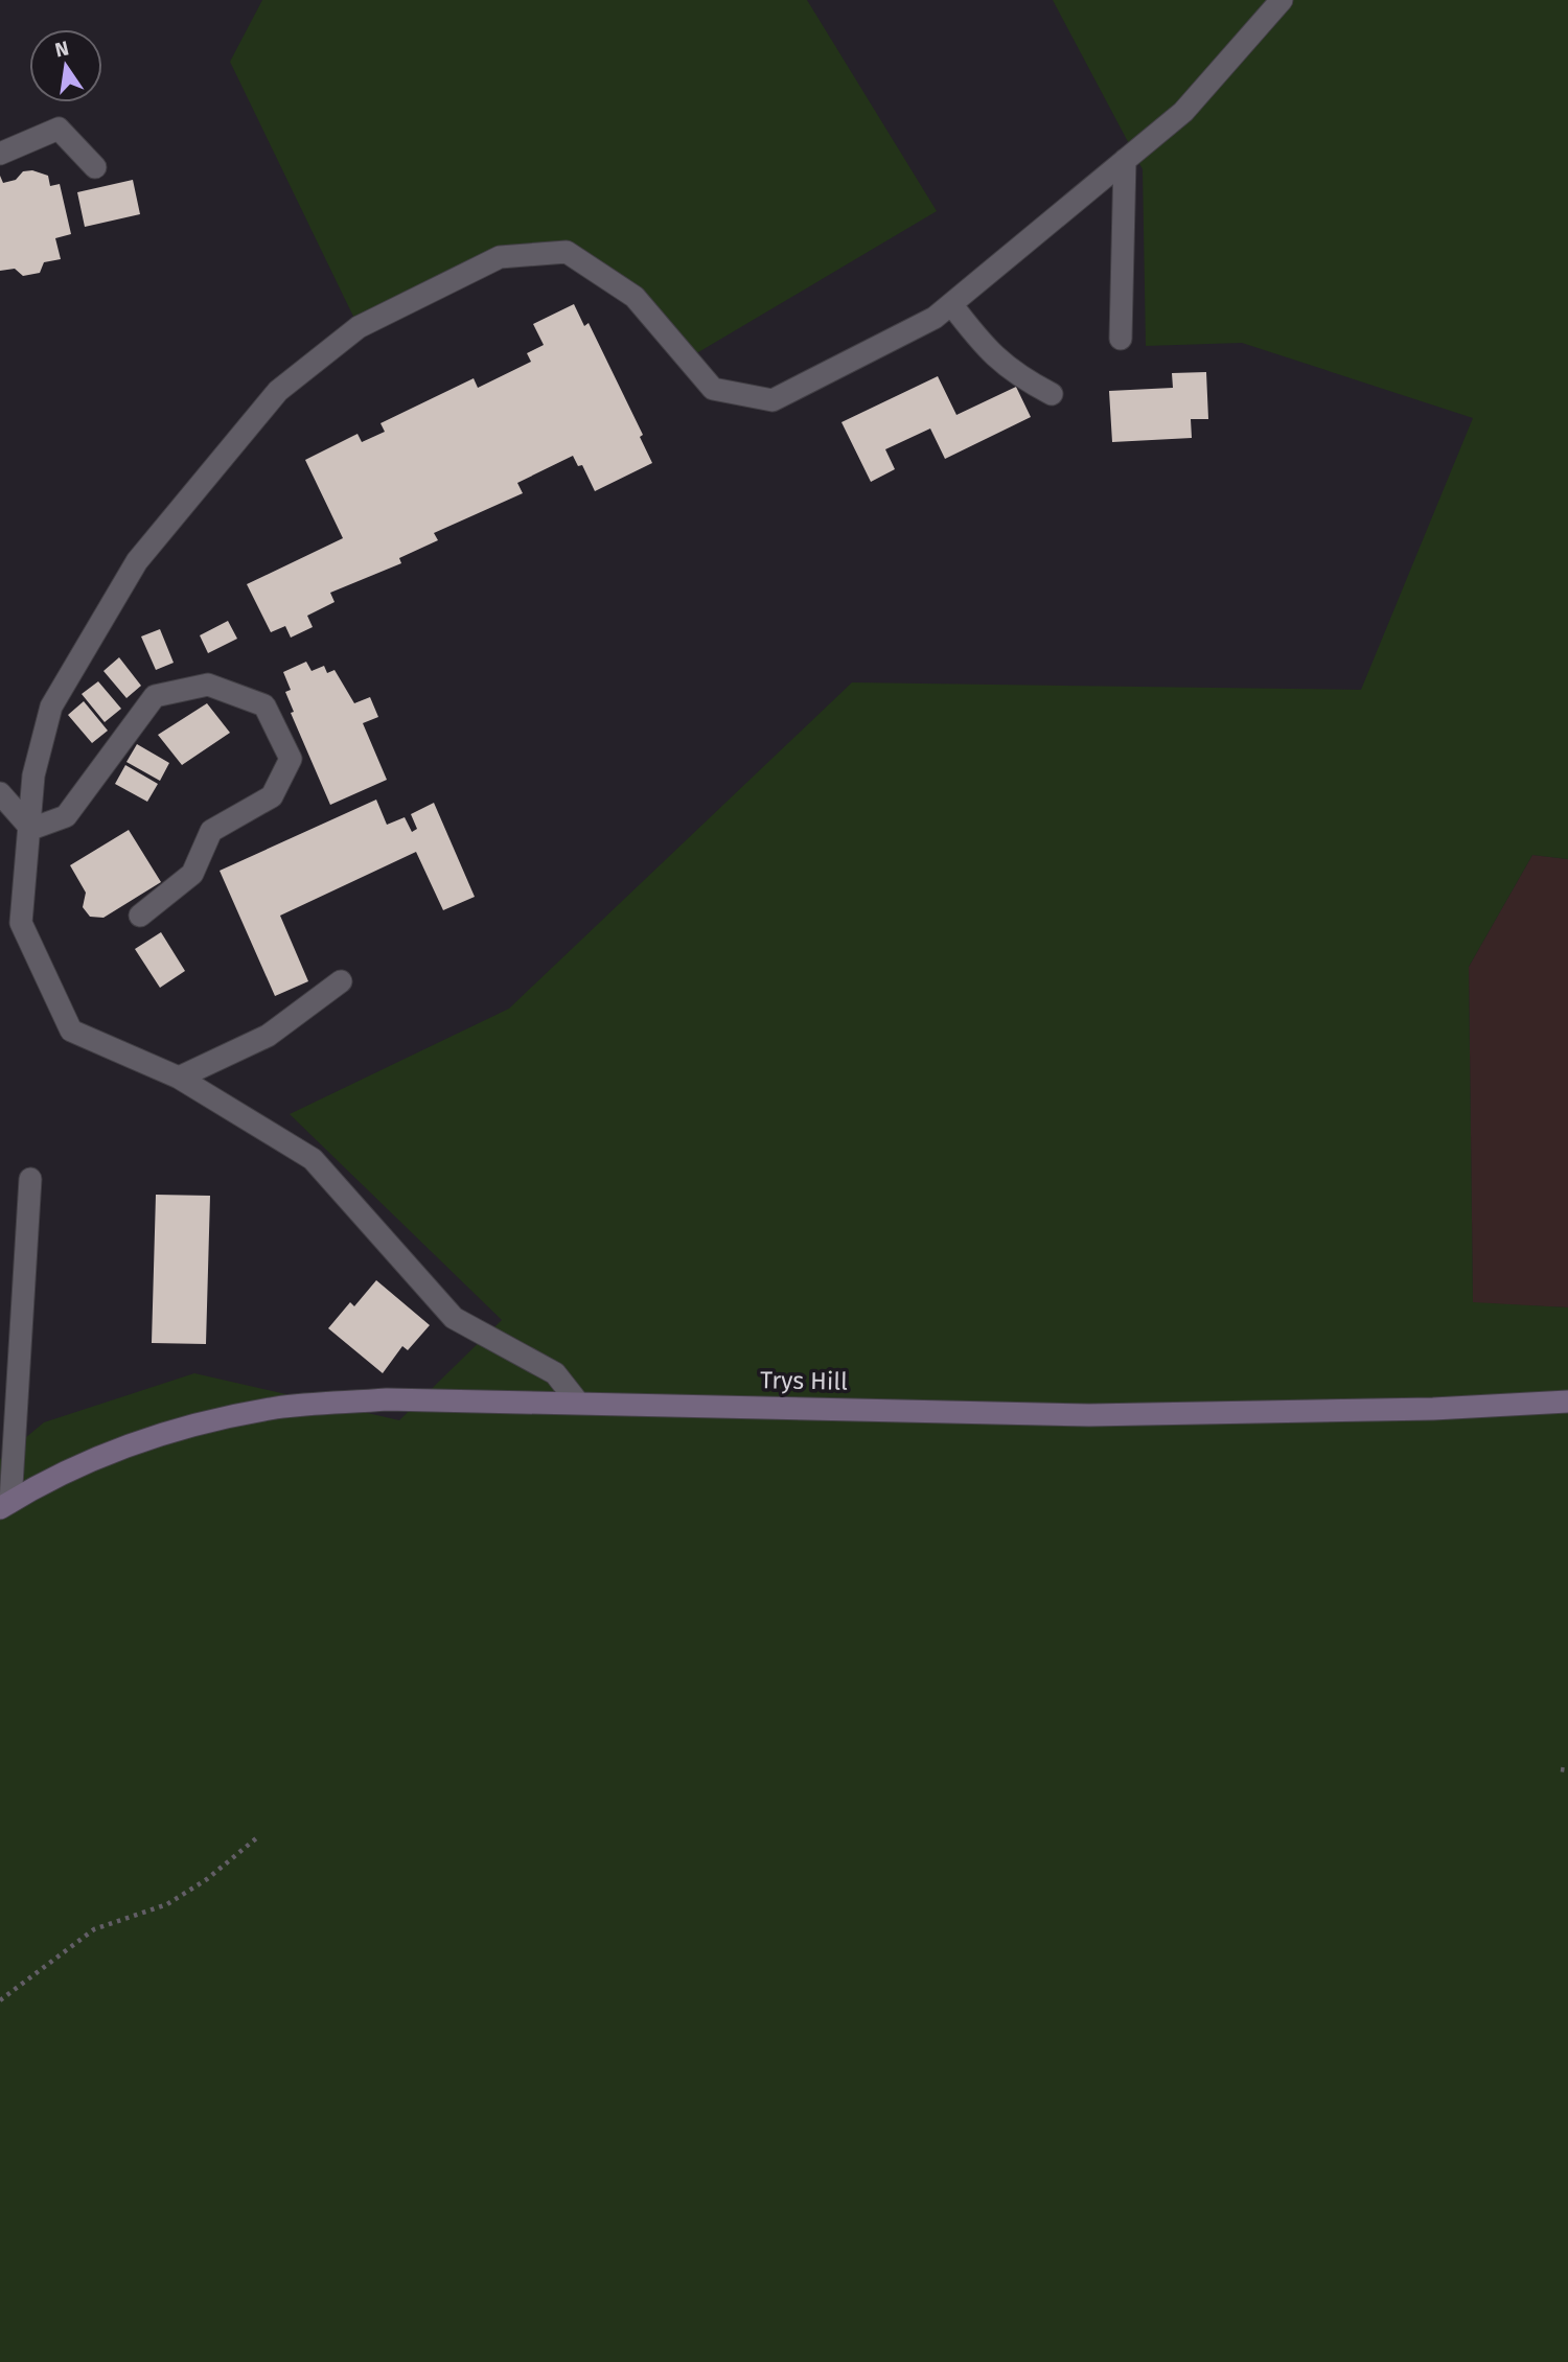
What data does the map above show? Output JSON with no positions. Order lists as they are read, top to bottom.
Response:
{
  "streets": {
    "main road": ["Trys Hill"]
  },
  "north": "top"
}
